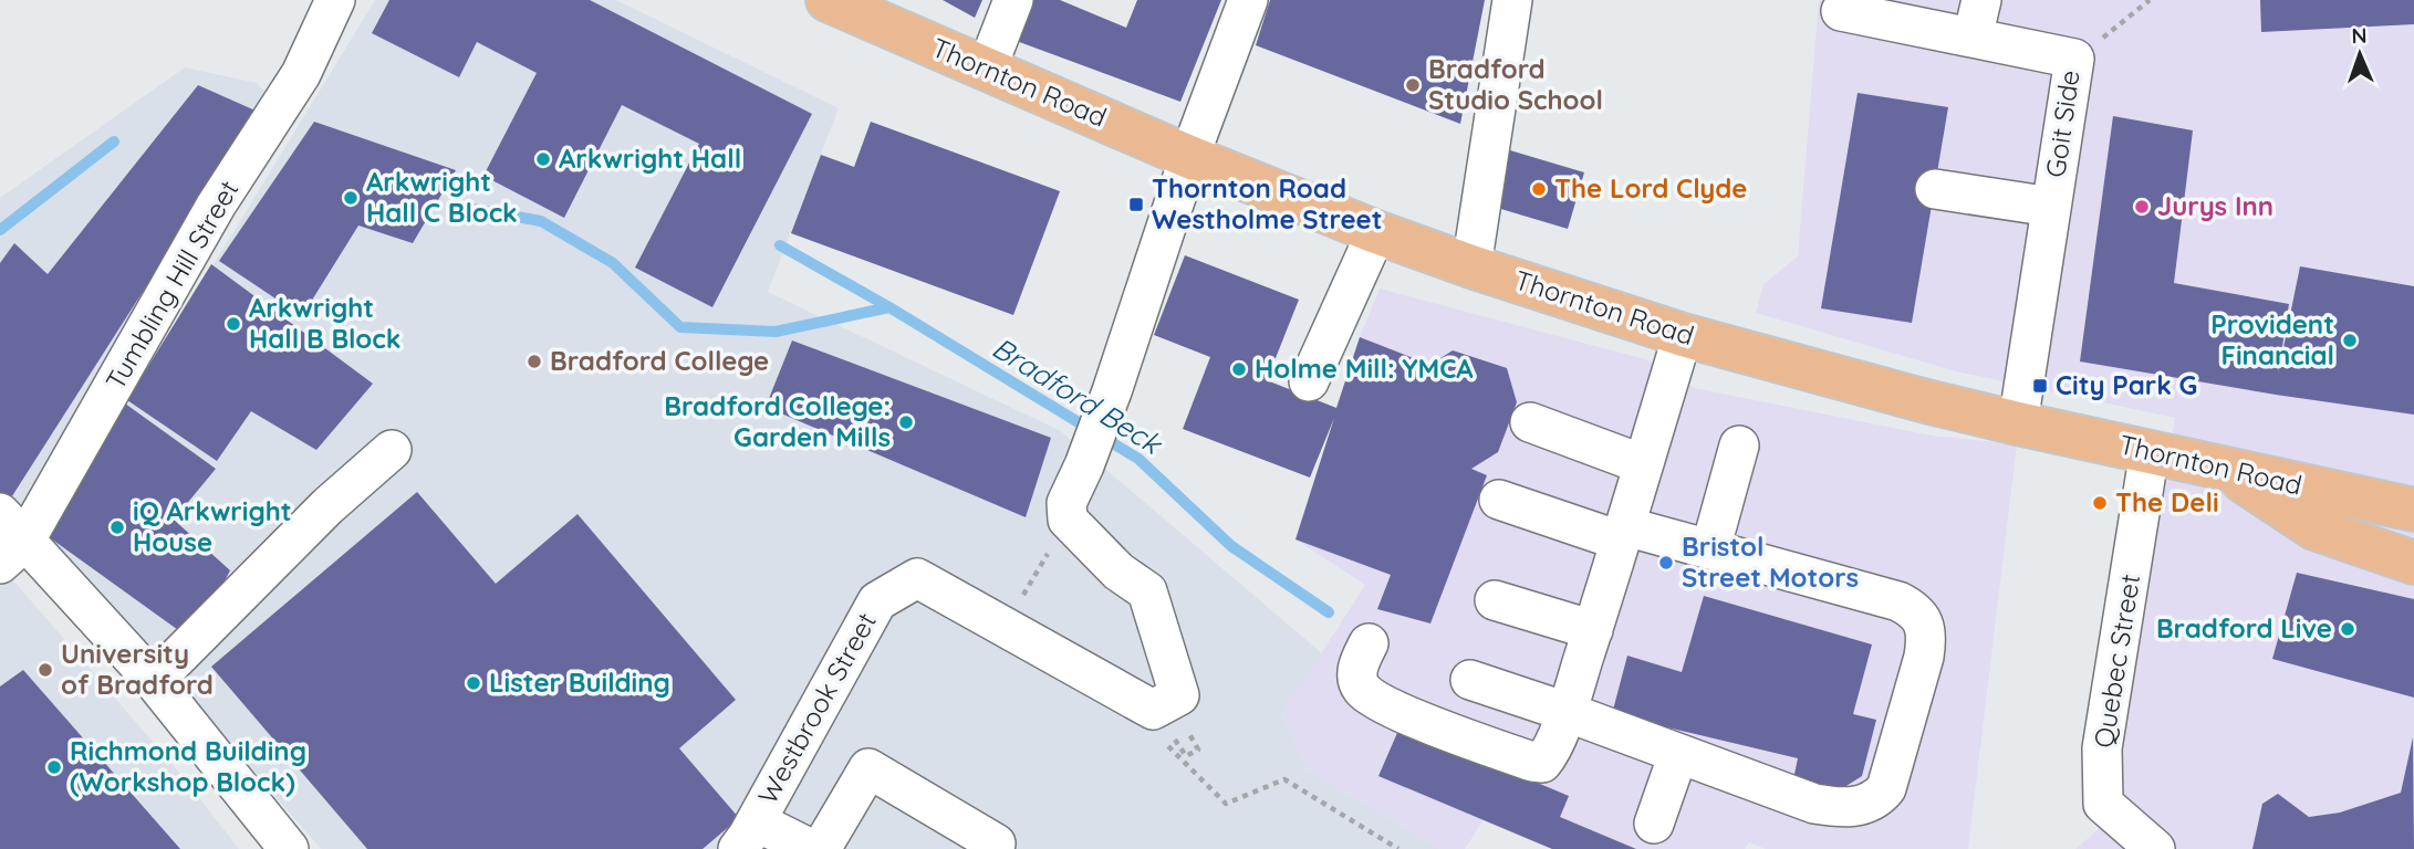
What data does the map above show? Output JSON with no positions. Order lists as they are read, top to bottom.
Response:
{
  "streets": {
    "main road": ["Thornton Road"],
    "street": [
      "Goit Side",
      "Tumbling Hill Street",
      "Quebec Street",
      "Westbrook Street"
    ]
  },
  "crossings": [
    ["Thornton Road", "Goit Side"],
    ["Thornton Road", "Quebec Street"]
  ],
  "water": ["Bradford Beck"],
  "places": {
    "other": [
      "Bradford Studio School",
      "Arkwright Hall",
      "The Lord Clyde",
      "Arkwright Hall C Block",
      "Jurys Inn",
      "Arkwright Hall B Block",
      "Provident Financial",
      "Bradford College",
      "Holme Mill: YMCA",
      "Bradford College: Garden Mills",
      "The Deli",
      "iQ Arkwright House",
      "Bristol Street Motors",
      "Bradford Live",
      "University of Bradford",
      "Lister Building",
      "Richmond Building (Workshop Block)"
    ],
    "transit": ["Thornton Road Westholme Street", "City Park G"]
  },
  "north": "top"
}
